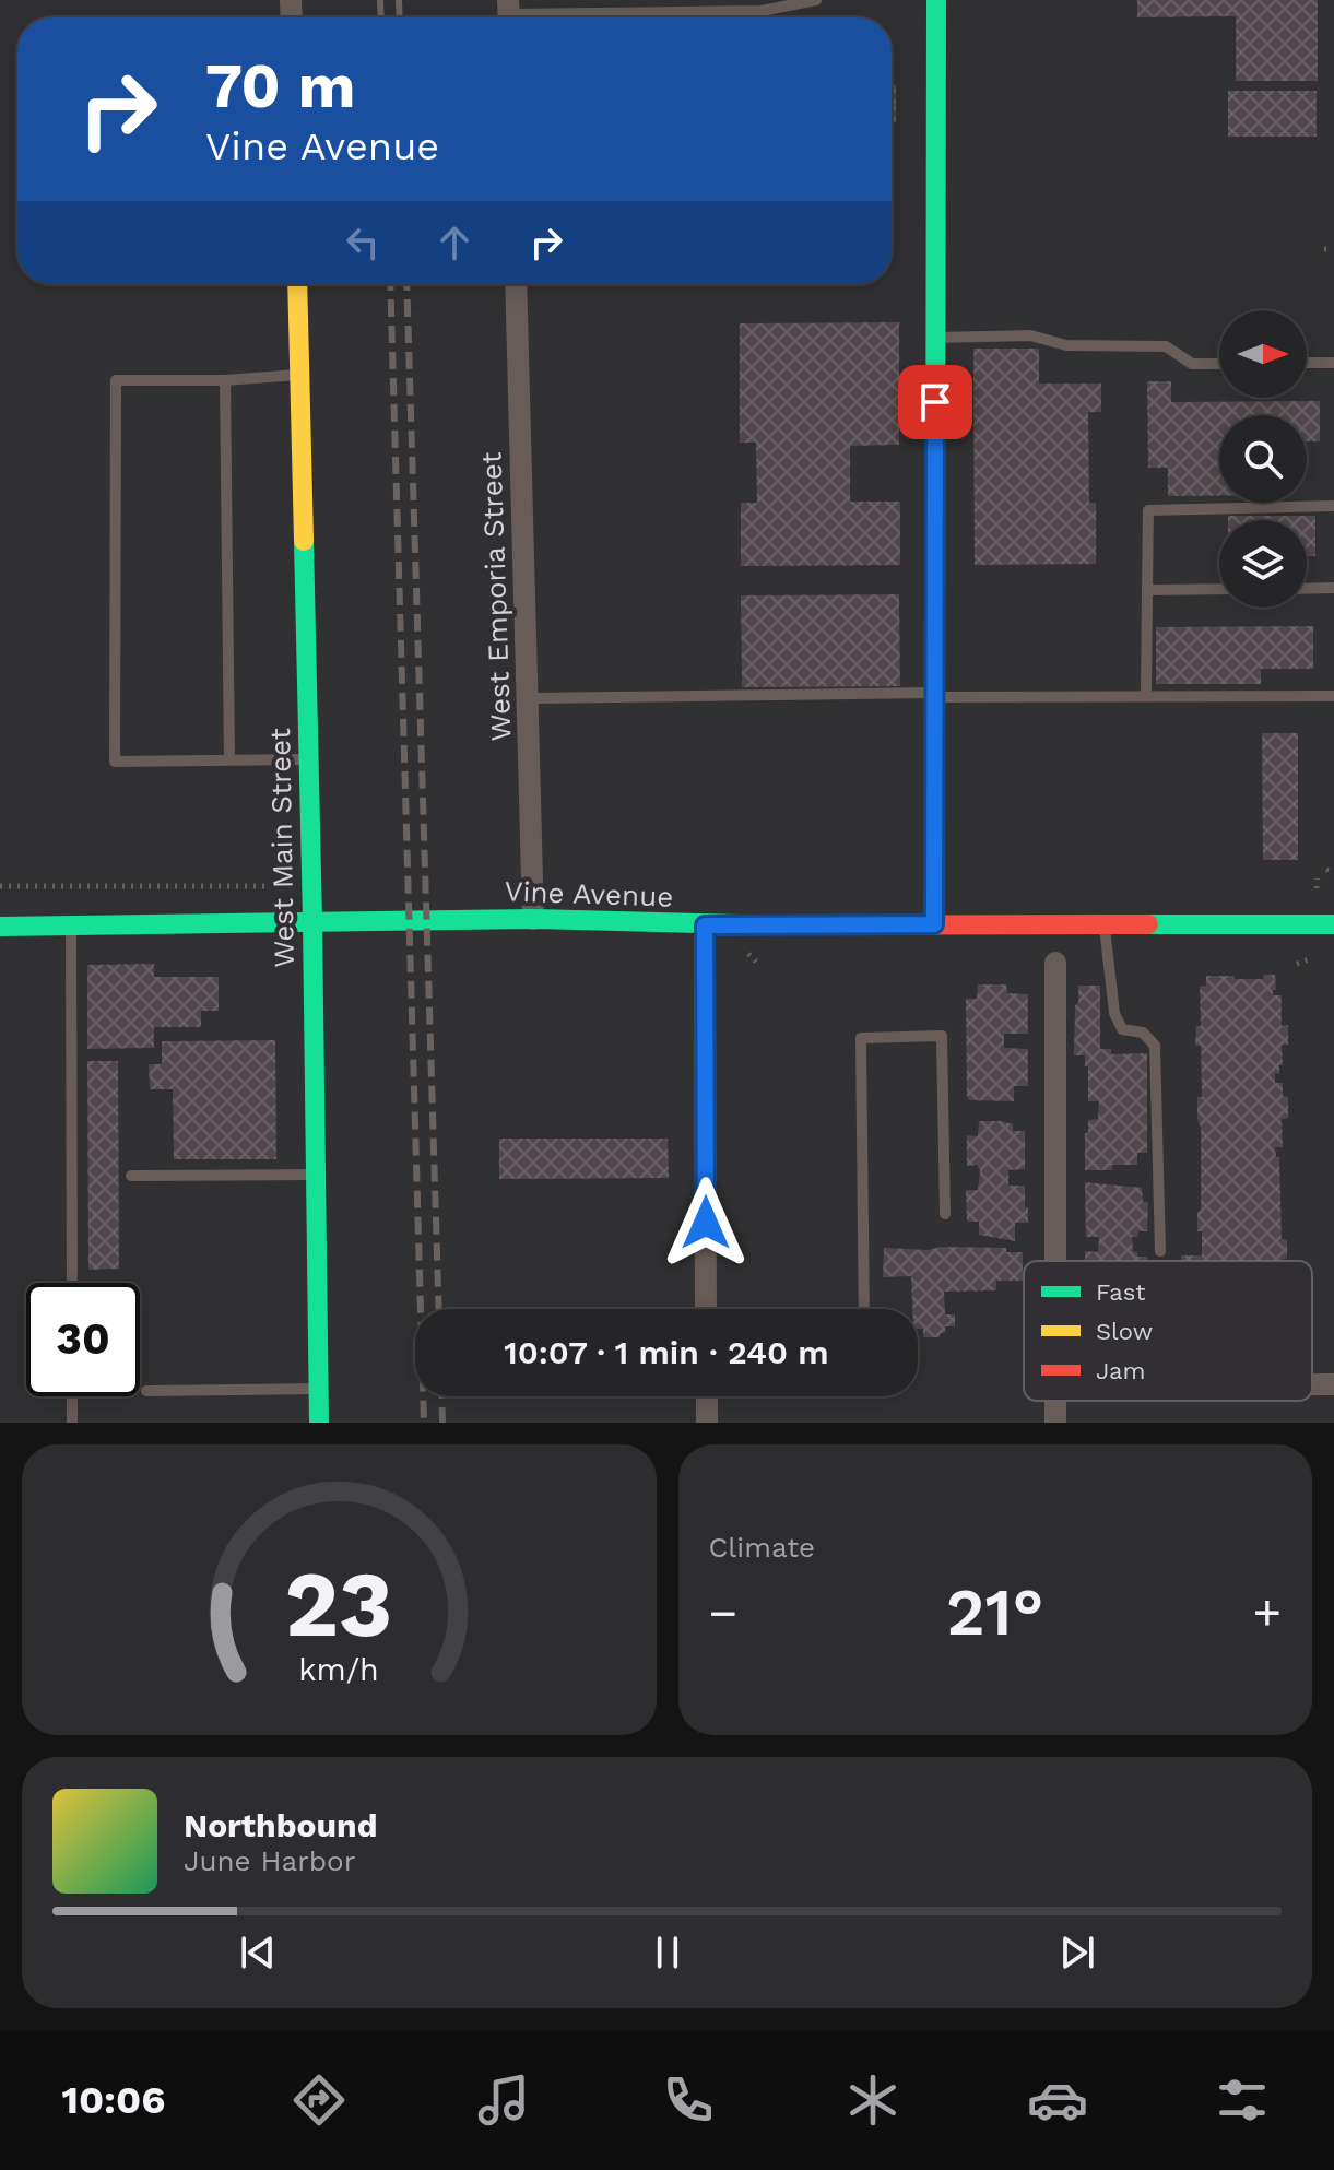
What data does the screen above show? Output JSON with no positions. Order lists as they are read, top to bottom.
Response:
{
  "streets": {
    "street": ["West Emporia Street", "West Main Street", "Vine Avenue"]
  },
  "crossings": [
    ["West Emporia Street", "Vine Avenue"],
    ["West Main Street", "Vine Avenue"]
  ],
  "legend": ["Fast", "Slow", "Jam"],
  "north": "right",
  "page": {
    "turn": ["70 m", "Vine Avenue"],
    "limit": "30",
    "trip": "10:07 · 1 min · 240 m",
    "tile": "Climate",
    "heat": ["−", "21°", "+"],
    "song": ["Northbound", "June Harbor"],
    "tabs": "10:06",
    "gauge": ["23", "km/h"]
  }
}
